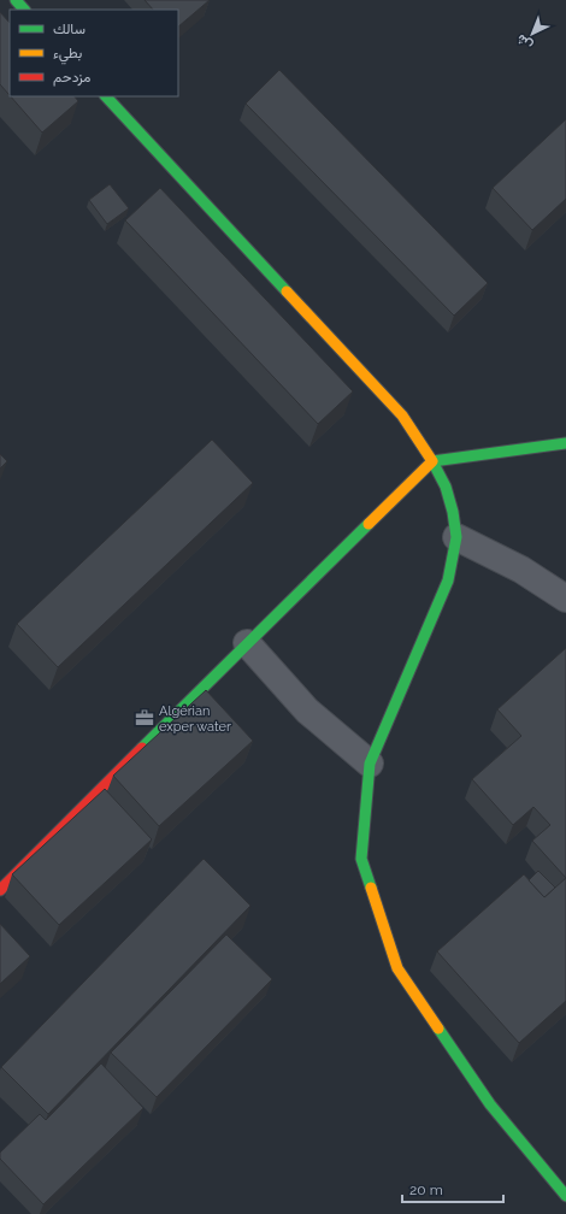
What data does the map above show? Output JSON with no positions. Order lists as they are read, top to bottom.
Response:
{
  "places": {
    "office": ["Algérian exper water"]
  },
  "legend": ["سالك", "بطيء", "مزدحم"],
  "scale_bar": "20 m",
  "north": "bottom left"
}
